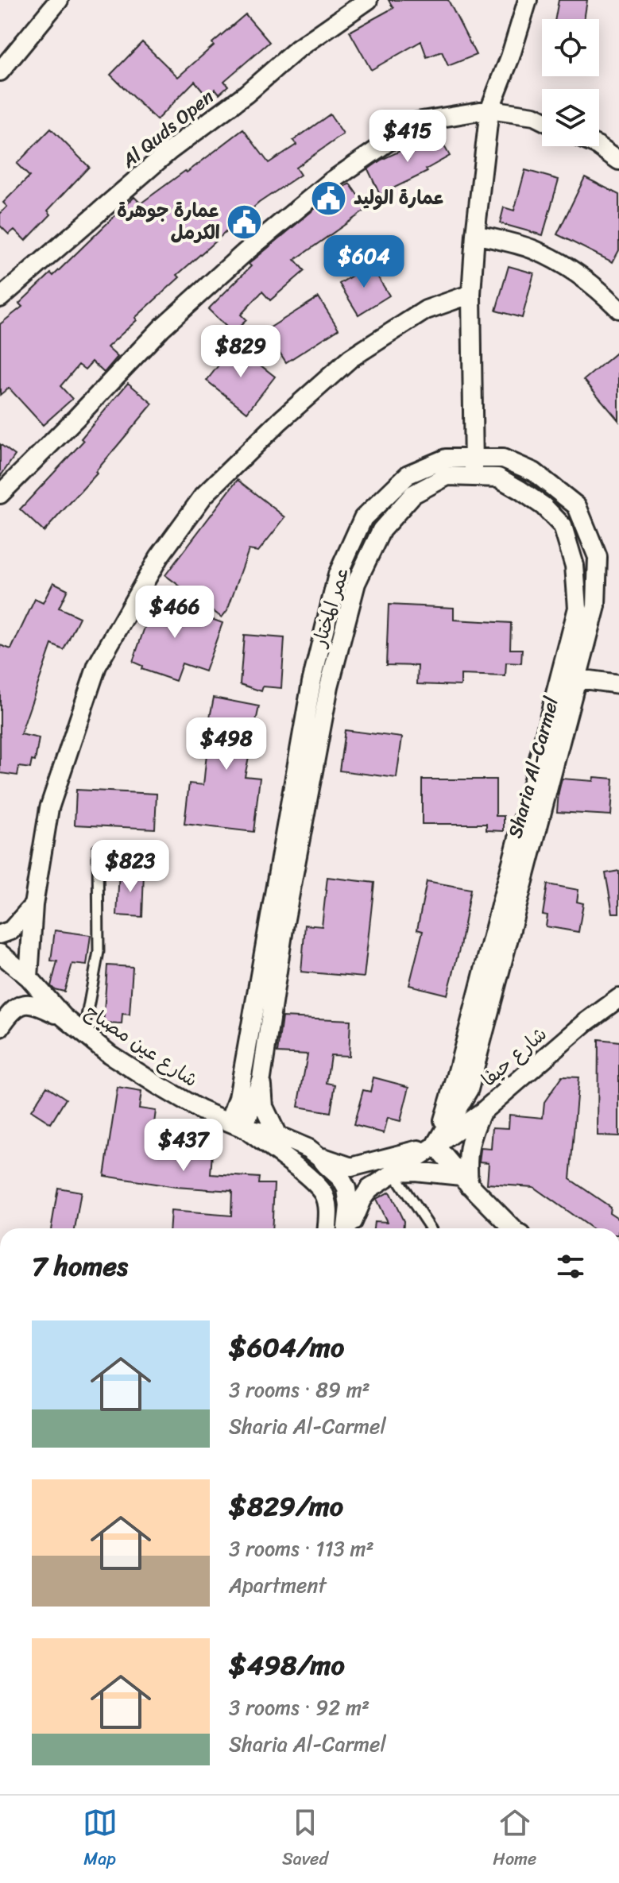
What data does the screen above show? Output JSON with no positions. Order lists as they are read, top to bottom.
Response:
{
  "streets": {
    "street": [
      "Al Quds Open",
      "عمر المختار",
      "Sharia Al-Carmel",
      "شارع عين مصباح",
      "شارع حيفا"
    ]
  },
  "crossings": [
    ["عمر المختار", "Sharia Al-Carmel"],
    ["عمر المختار", "شارع عين مصباح"],
    ["عمر المختار", "شارع حيفا"],
    ["Sharia Al-Carmel", "شارع عين مصباح"],
    ["Sharia Al-Carmel", "شارع حيفا"]
  ],
  "places": {
    "public building": ["عمارة الوليد", "عمارة جوهرة الكرمل"]
  },
  "page": {
    "price": [
      "$415",
      "$604",
      "$829",
      "$466",
      "$498",
      "$823",
      "$437"
    ],
    "heading": "7 homes",
    "list": [
      {
        "name": "$604/mo",
        "note": "3 rooms · 89 m² · Sharia Al-Carmel"
      },
      {
        "name": "$829/mo",
        "note": "3 rooms · 113 m² · Apartment"
      },
      {
        "name": "$498/mo",
        "note": "3 rooms · 92 m² · Sharia Al-Carmel"
      }
    ],
    "tabs": ["Map", "Saved", "Home"]
  }
}
